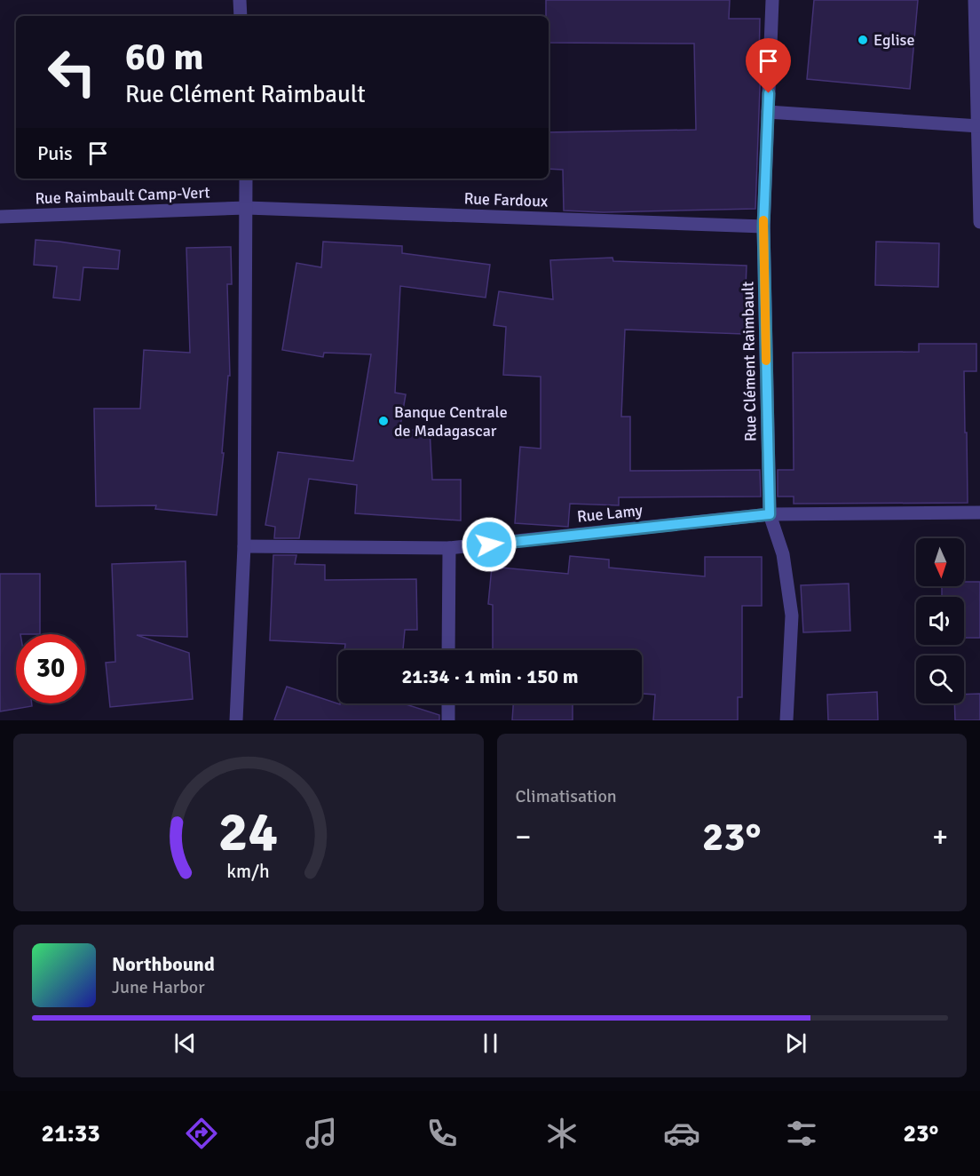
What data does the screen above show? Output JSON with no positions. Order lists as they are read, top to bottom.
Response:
{
  "streets": {
    "street": [
      "Rue Raimbault Camp-Vert",
      "Rue Fardoux",
      "Rue Clément Raimbault",
      "Rue Lamy"
    ]
  },
  "crossings": [
    ["Rue Raimbault Camp-Vert", "Rue Fardoux"],
    ["Rue Fardoux", "Rue Clément Raimbault"],
    ["Rue Clément Raimbault", "Rue Lamy"]
  ],
  "places": ["Eglise", "Banque Centrale de Madagascar"],
  "north": "bottom",
  "page": {
    "turn": ["60 m", "Rue Clément Raimbault"],
    "then": "Puis",
    "limit": "30",
    "trip": "21:34 · 1 min · 150 m",
    "tile": "Climatisation",
    "heat": ["−", "23°", "+"],
    "song": ["Northbound", "June Harbor"],
    "tabs": ["21:33", "23°"],
    "gauge": ["24", "km/h"]
  }
}
